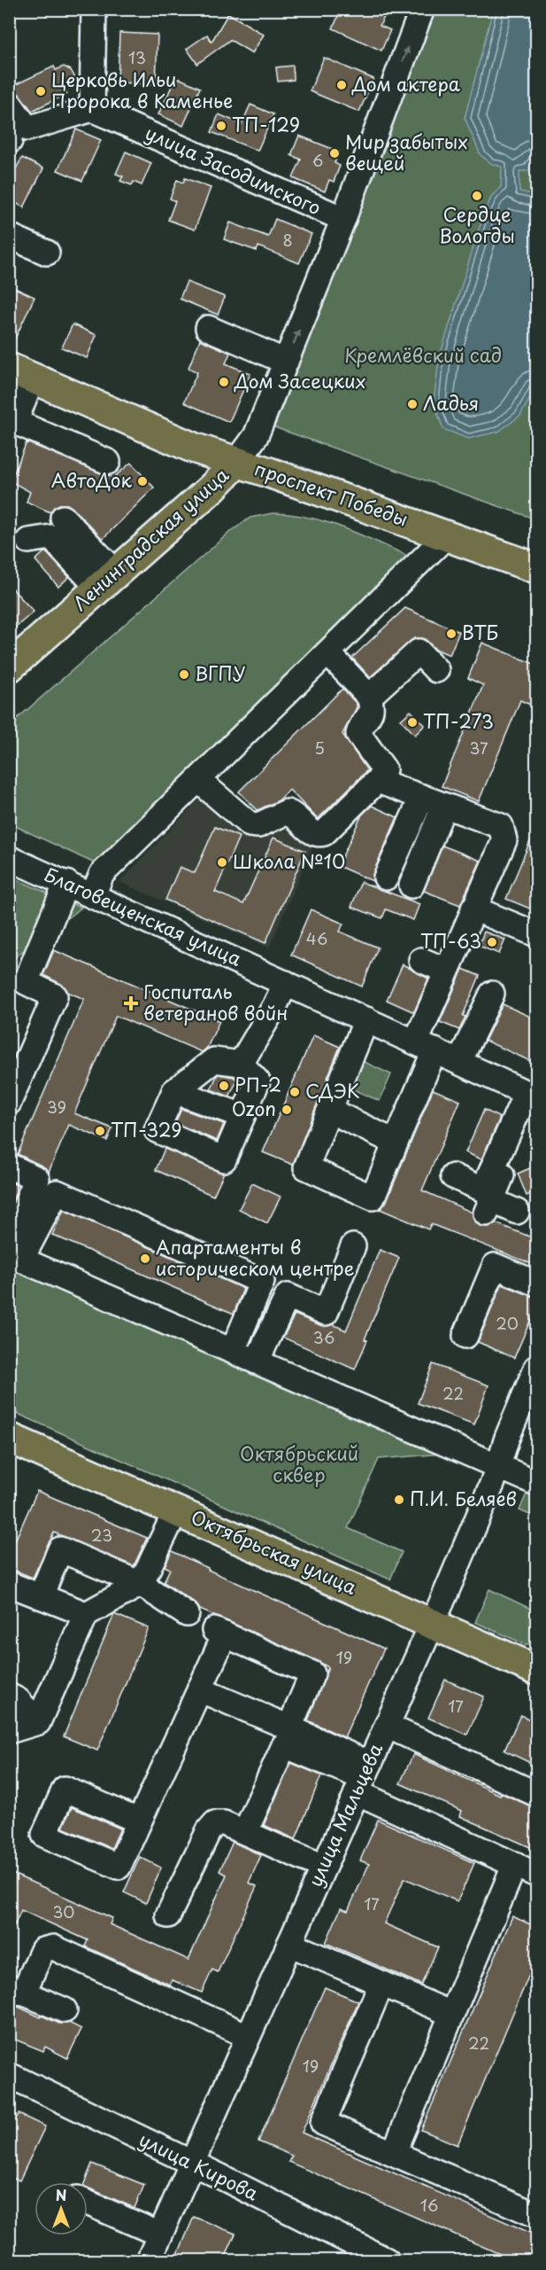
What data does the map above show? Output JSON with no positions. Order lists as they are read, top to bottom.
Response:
{
  "streets": {
    "main road": ["проспект Победы", "Ленинградская улица", "Октябрьская улица"],
    "street": [
      "улица Засодимского",
      "Благовещенская улица",
      "улица Мальцева",
      "улица Кирова"
    ]
  },
  "crossings": [
    ["улица Засодимского", "Ленинградская улица"],
    ["проспект Победы", "Ленинградская улица"],
    ["Октябрьская улица", "улица Мальцева"],
    ["улица Мальцева", "улица Кирова"]
  ],
  "one_way": ["Ленинградская улица"],
  "parks": ["Кремлёвский сад", "Октябрьский сквер"],
  "places": {
    "other": [
      "Дом актера",
      "Церковь Ильи Пророка в Каменье",
      "ТП-129",
      "Мир забытых вещей",
      "Сердце Вологды",
      "Дом Засецких",
      "Ладья",
      "АвтоДок",
      "ВТБ",
      "ВГПУ",
      "ТП-273",
      "Школа №10",
      "ТП-63",
      "РП-2",
      "СДЭК",
      "Ozon",
      "ТП-329",
      "Апартаменты в историческом центре",
      "П.И. Беляев"
    ],
    "health": ["Госпиталь ветеранов войн"]
  },
  "house_numbers": [
    "13",
    "6",
    "8",
    "5",
    "37",
    "46",
    "39",
    "20",
    "36",
    "22",
    "23",
    "19",
    "17",
    "17",
    "30",
    "22",
    "19",
    "16"
  ],
  "north": "top"
}
